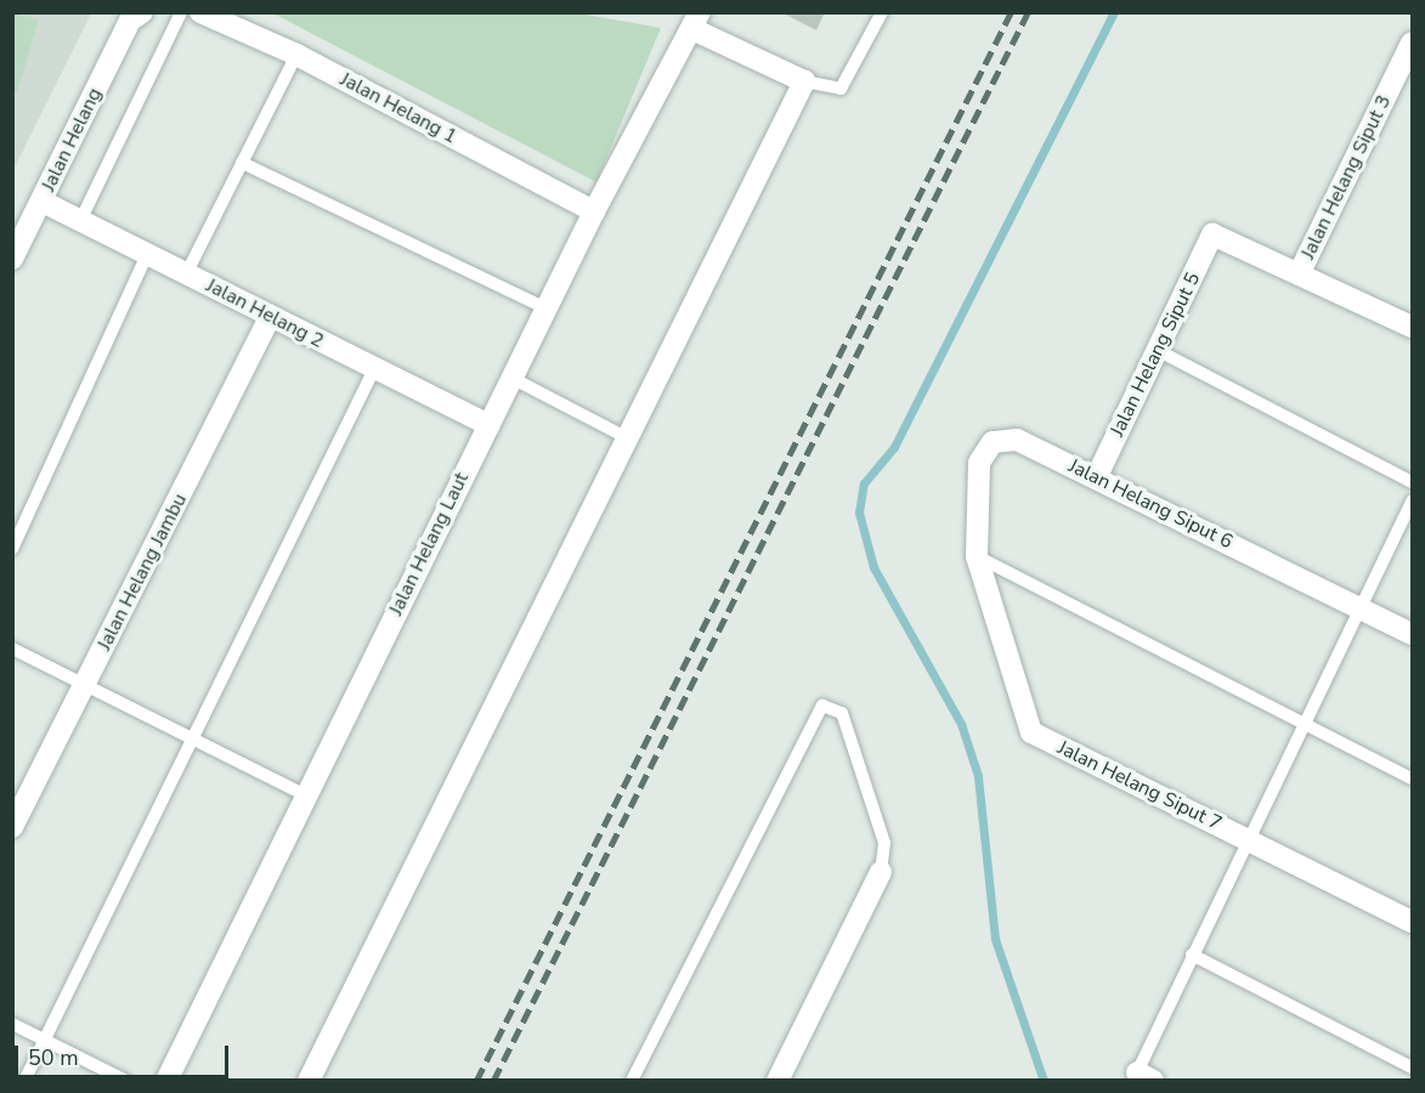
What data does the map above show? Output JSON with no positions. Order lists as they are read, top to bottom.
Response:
{
  "streets": {
    "street": [
      "Jalan Helang 1",
      "Jalan Helang",
      "Jalan Helang Siput 3",
      "Jalan Helang 2",
      "Jalan Helang Siput 5",
      "Jalan Helang Siput 6",
      "Jalan Helang Laut",
      "Jalan Helang Jambu",
      "Jalan Helang Siput 7"
    ]
  },
  "crossings": [
    ["Jalan Helang 1", "Jalan Helang Laut"],
    ["Jalan Helang", "Jalan Helang 2"],
    ["Jalan Helang Siput 3", "Jalan Helang Siput 5"],
    ["Jalan Helang 2", "Jalan Helang Laut"],
    ["Jalan Helang 2", "Jalan Helang Jambu"],
    ["Jalan Helang Siput 5", "Jalan Helang Siput 6"],
    ["Jalan Helang Siput 6", "Jalan Helang Siput 7"]
  ],
  "scale_bar": "50 m"
}
